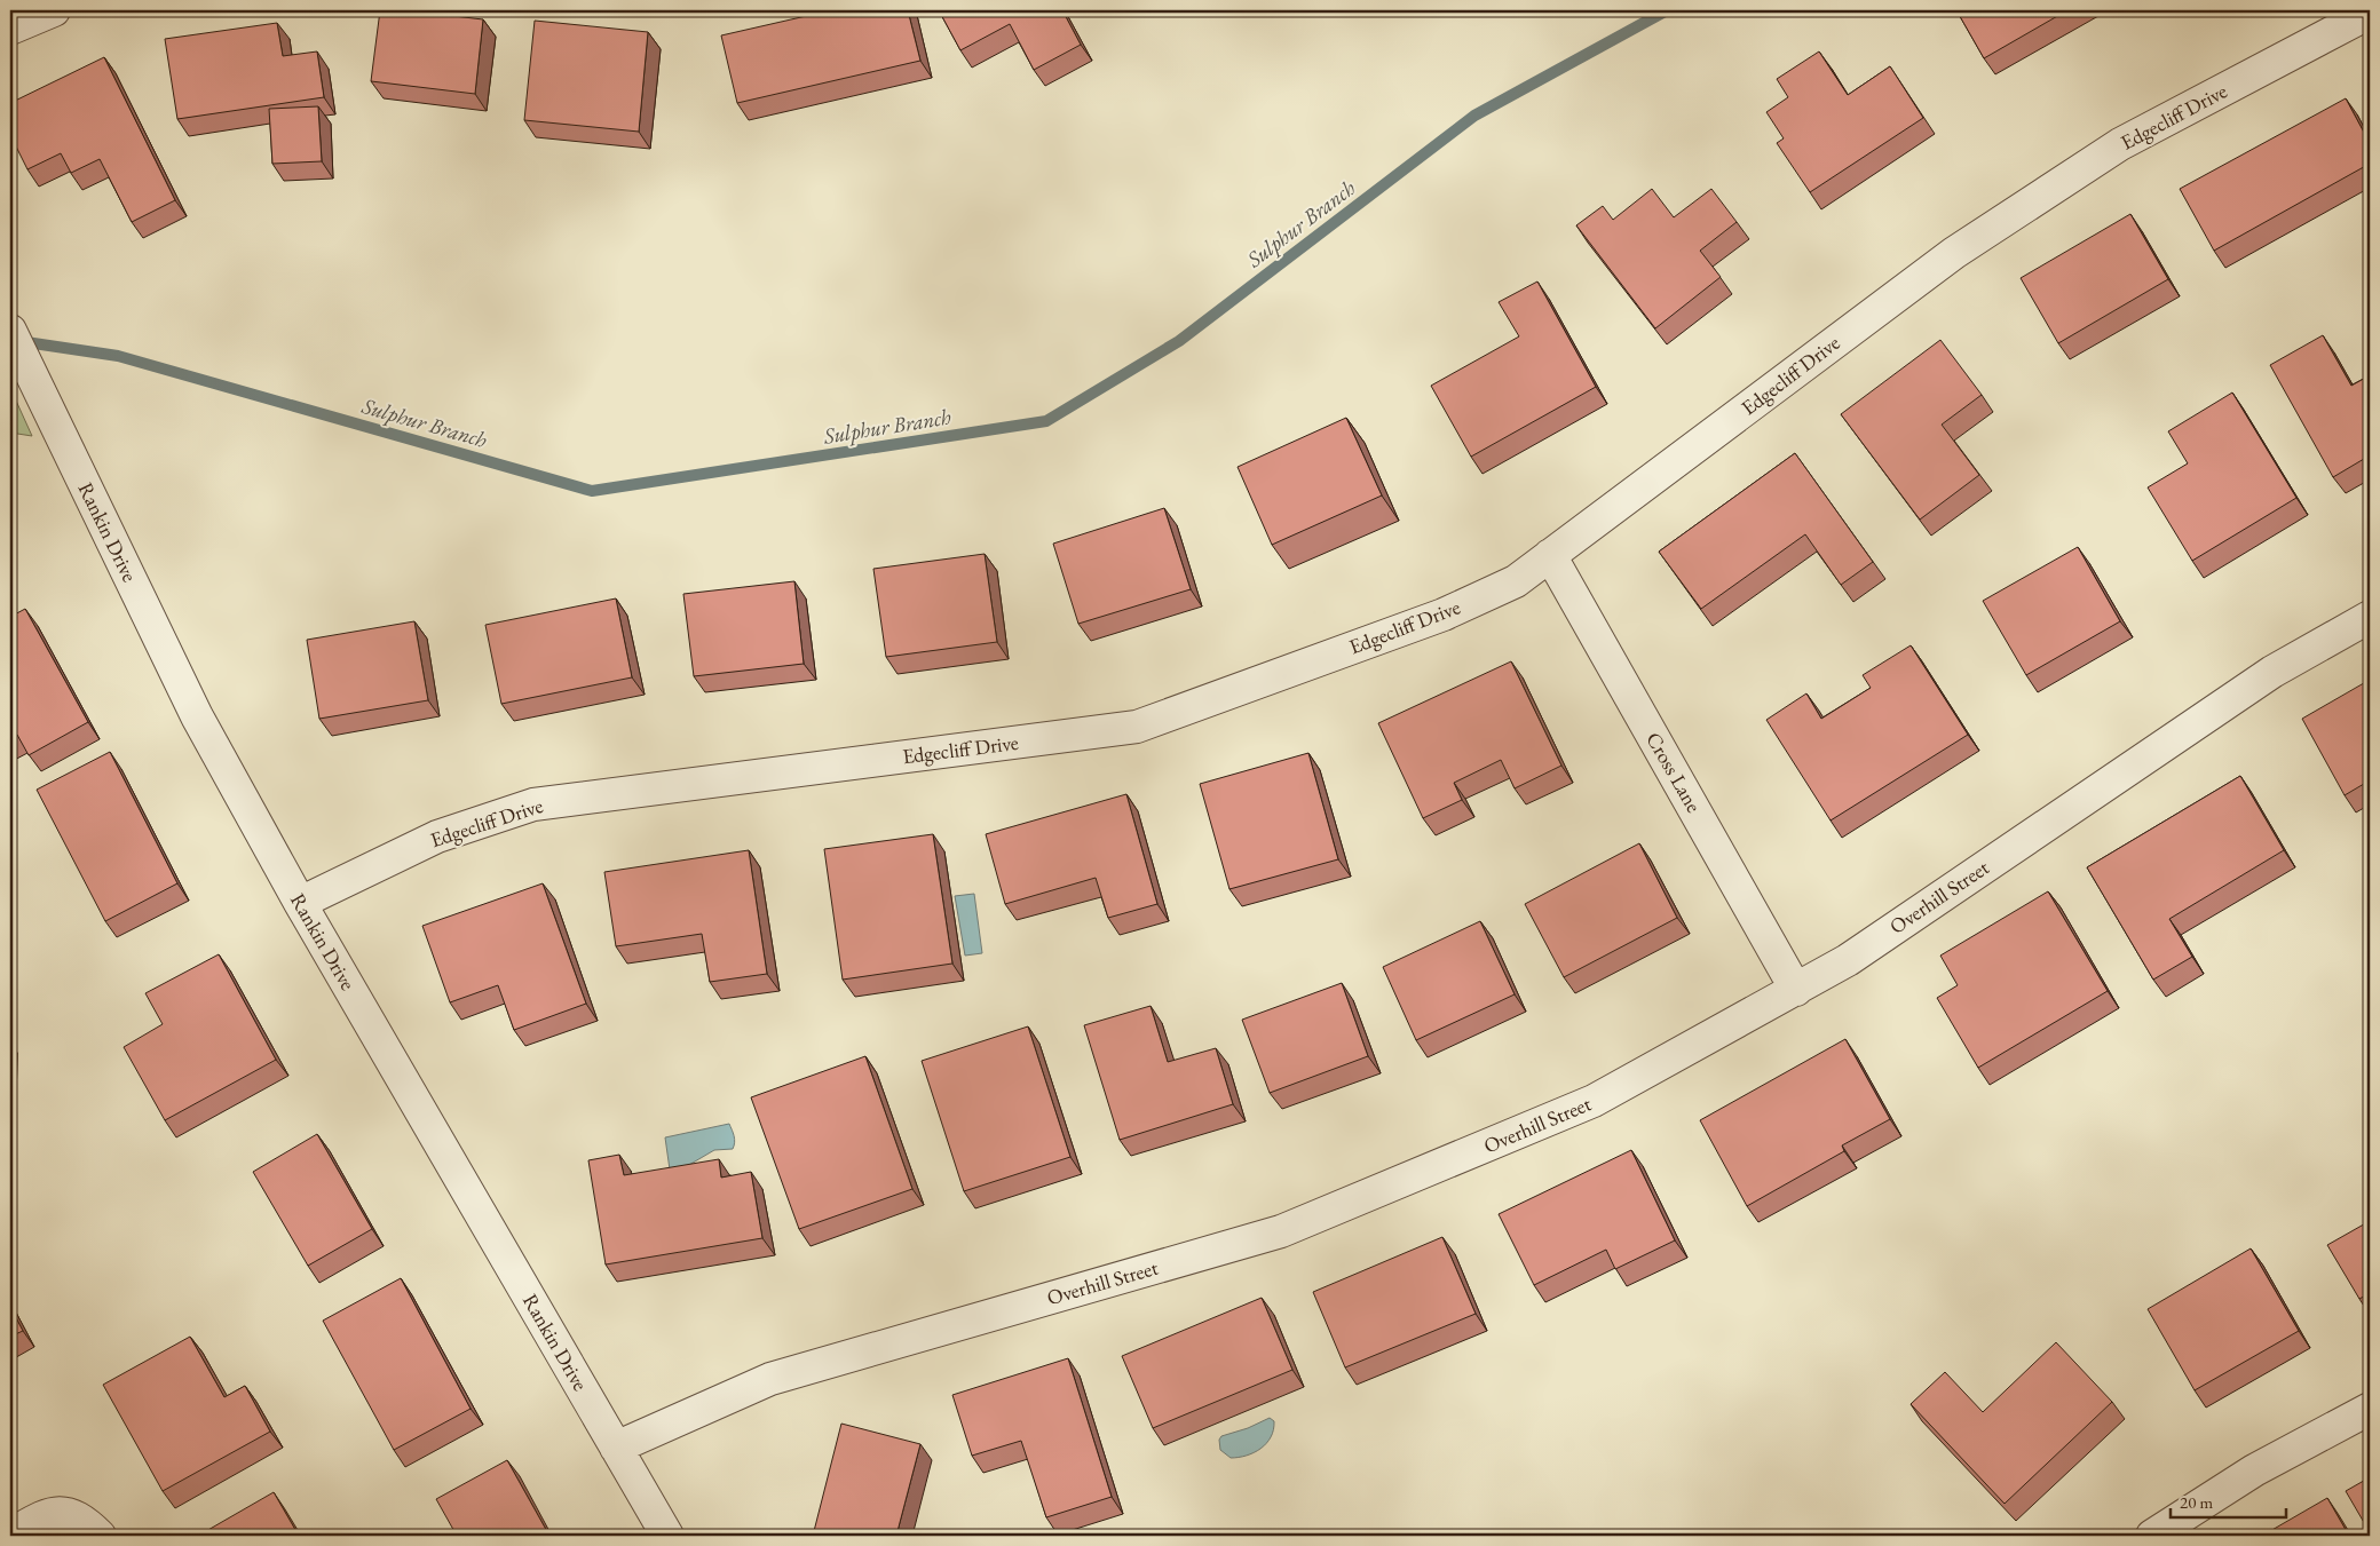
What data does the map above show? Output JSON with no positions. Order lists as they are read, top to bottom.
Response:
{
  "streets": {
    "street": [
      "Edgecliff Drive",
      "Rankin Drive",
      "Cross Lane",
      "Overhill Street"
    ]
  },
  "crossings": [
    ["Edgecliff Drive", "Rankin Drive"],
    ["Edgecliff Drive", "Cross Lane"],
    ["Rankin Drive", "Overhill Street"],
    ["Cross Lane", "Overhill Street"]
  ],
  "water": ["Sulphur Branch"],
  "scale_bar": "20 m"
}
